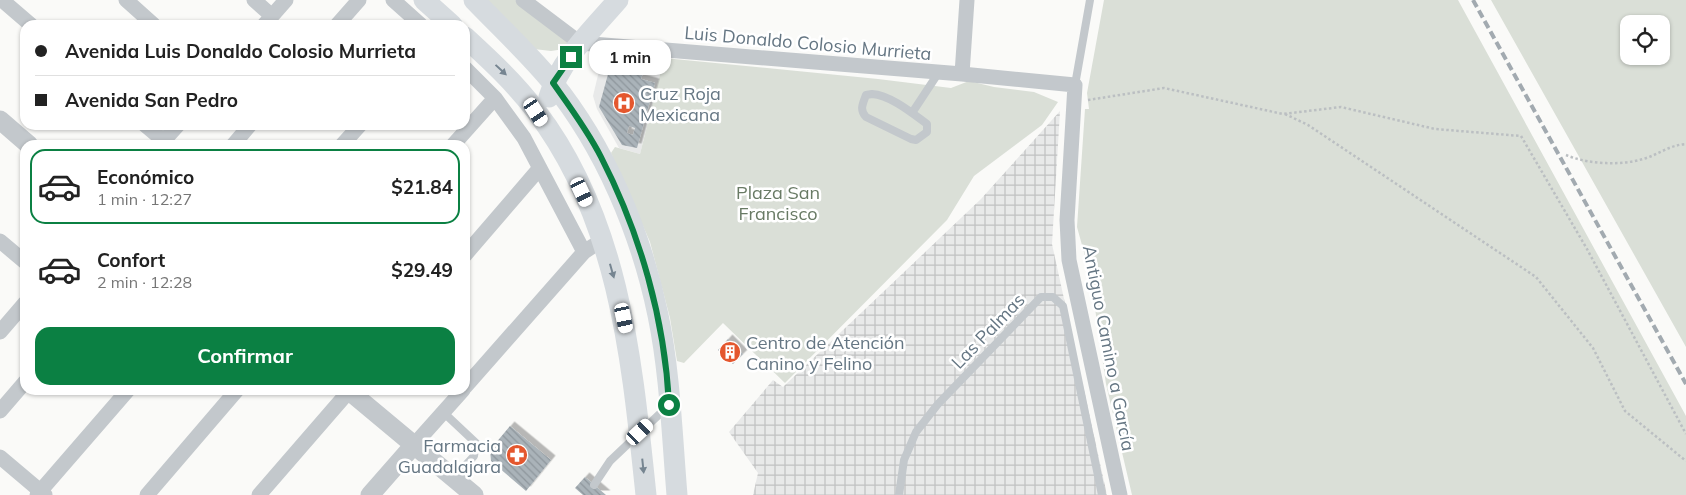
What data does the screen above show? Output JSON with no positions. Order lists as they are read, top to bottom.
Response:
{
  "streets": {
    "street": ["Luis Donaldo Colosio Murrieta", "Antiguo Camino a García"],
    "lane": ["Las Palmas"]
  },
  "crossings": [
    ["Luis Donaldo Colosio Murrieta", "Antiguo Camino a García"]
  ],
  "parks": ["Plaza San Francisco"],
  "places": {
    "hospital": ["Cruz Roja Mexicana"],
    "building": ["Centro de Atención Canino y Felino"],
    "pharmacy": ["Farmacia Guadalajara"]
  },
  "page": {
    "banner": ["Avenida Luis Donaldo Colosio Murrieta", "Avenida San Pedro"],
    "bubble": "1 min",
    "list": [
      {
        "name": "Económico",
        "note": "1 min · 12:27",
        "value": "$21.84"
      },
      {
        "name": "Confort",
        "note": "2 min · 12:28",
        "value": "$29.49"
      }
    ],
    "buttons": "Confirmar"
  }
}
